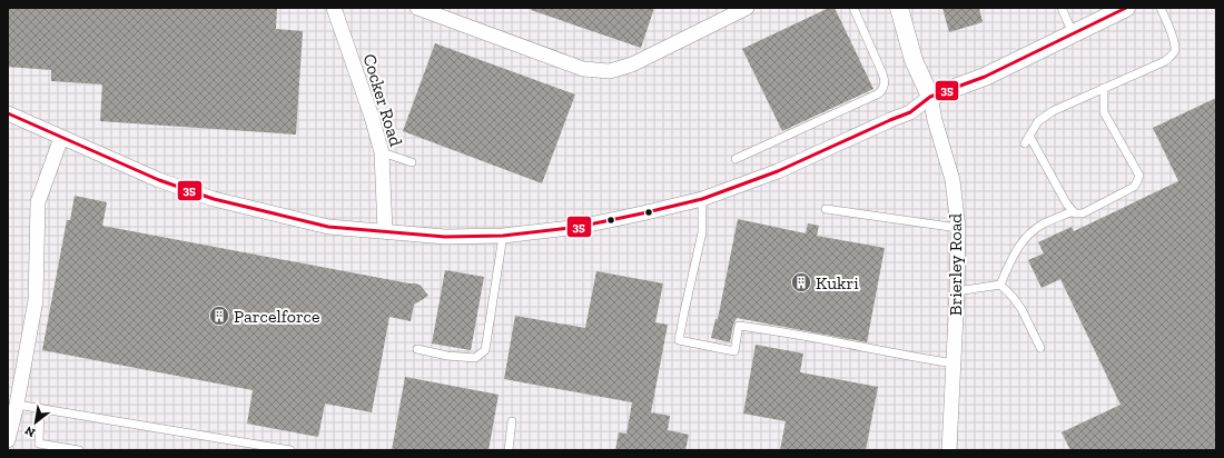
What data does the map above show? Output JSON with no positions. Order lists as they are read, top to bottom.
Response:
{
  "streets": {
    "street": ["Cocker Road", "Brierley Road"]
  },
  "places": {
    "building": ["Kukri", "Parcelforce"]
  },
  "lines": ["transit line 35"],
  "north": "bottom left"
}
